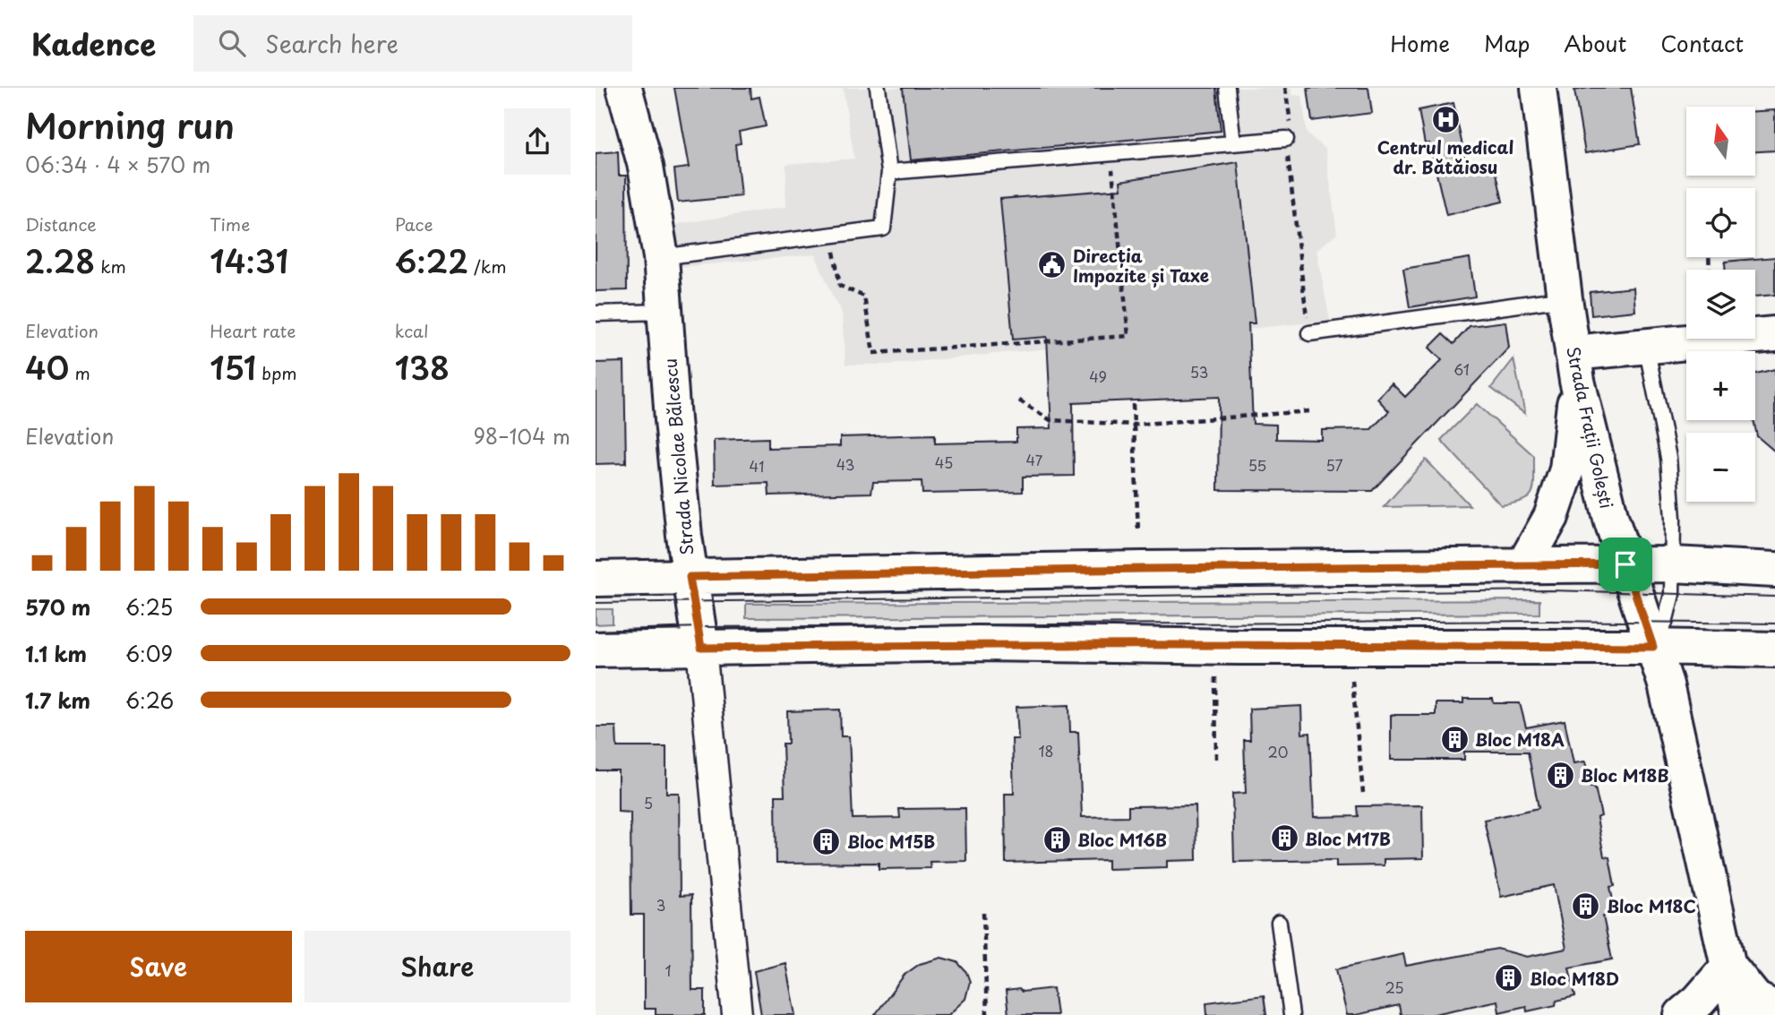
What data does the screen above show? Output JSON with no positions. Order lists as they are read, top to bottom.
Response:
{
  "streets": {
    "main road": ["Strada Frații Golești", "Strada Nicolae Bălcescu"]
  },
  "places": {
    "hospital": ["Centrul medical dr. Bătăiosu"],
    "public building": ["Direcția Impozite și Taxe"],
    "building": [
      "Bloc M18A",
      "Bloc M18B",
      "Bloc M17B",
      "Bloc M16B",
      "Bloc M15B",
      "Bloc M18C",
      "Bloc M18D"
    ]
  },
  "house_numbers": [
    "61",
    "53",
    "49",
    "47",
    "45",
    "43",
    "55",
    "57",
    "41",
    "18",
    "20",
    "5",
    "3",
    "1",
    "25"
  ],
  "north": "top",
  "page": {
    "header": "Kadence",
    "search": "Search here",
    "nav": [
      "Home",
      "Map",
      "About",
      "Contact"
    ],
    "heading": ["Morning run", "06:34 · 4 × 570 m"],
    "map_buttons": ["+", "−"],
    "stats": [
      ["Distance", "2.28 km"],
      ["Time", "14:31"],
      ["Pace", "6:22 /km"],
      ["Elevation", "40 m"],
      ["Heart rate", "151 bpm"],
      ["kcal", "138"]
    ],
    "chart": ["Elevation", "98–104 m"],
    "list": [
      {
        "name": "570 m",
        "note": "6:25"
      },
      {
        "name": "1.1 km",
        "note": "6:09"
      },
      {
        "name": "1.7 km",
        "note": "6:26"
      }
    ],
    "buttons": ["Save", "Share"]
  }
}
